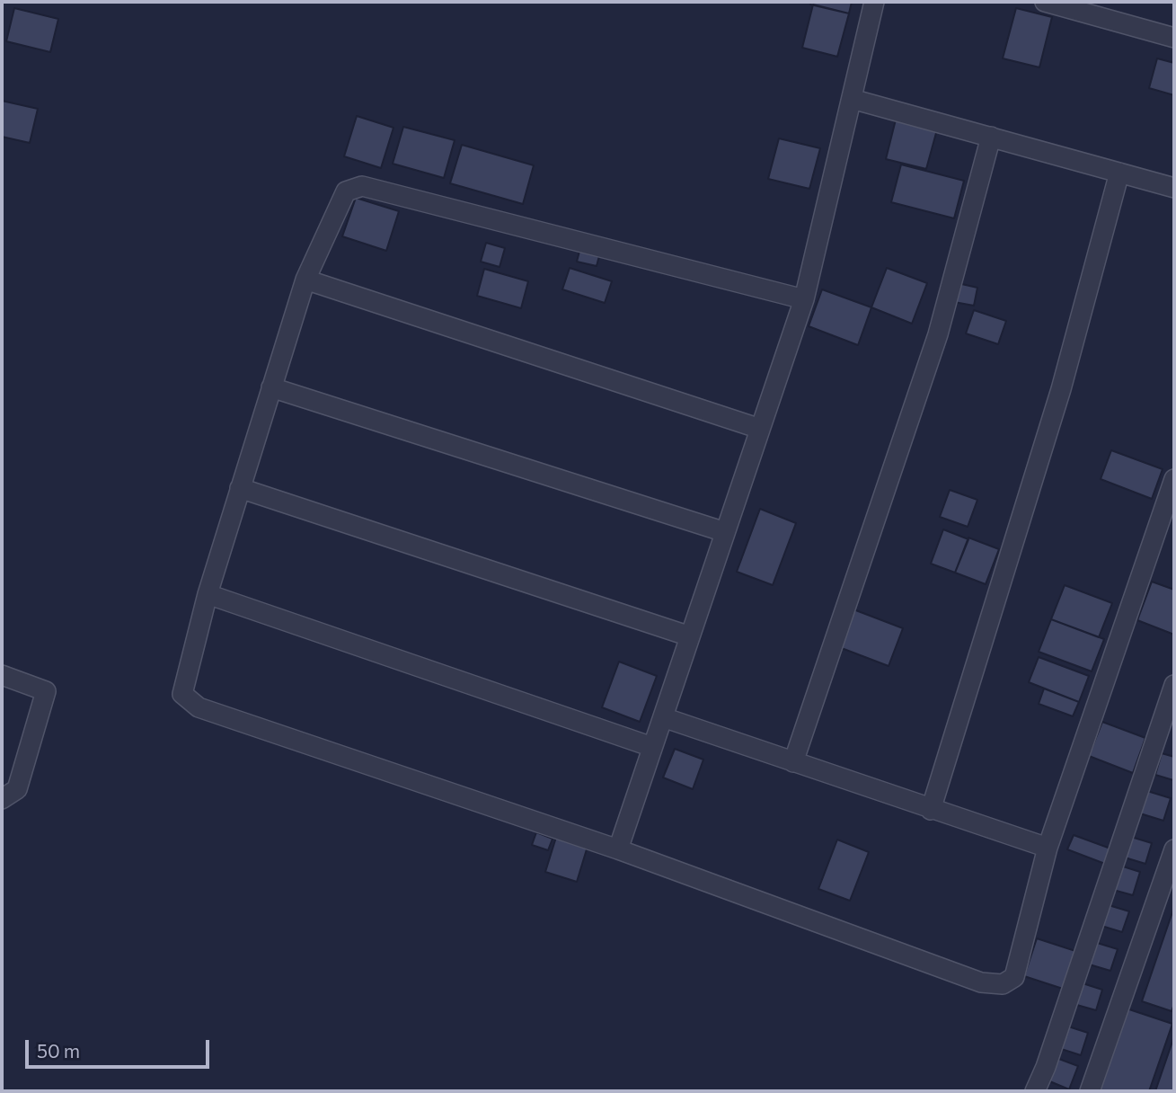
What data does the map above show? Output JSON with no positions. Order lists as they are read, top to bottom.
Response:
{
  "scale_bar": "50 m"
}
